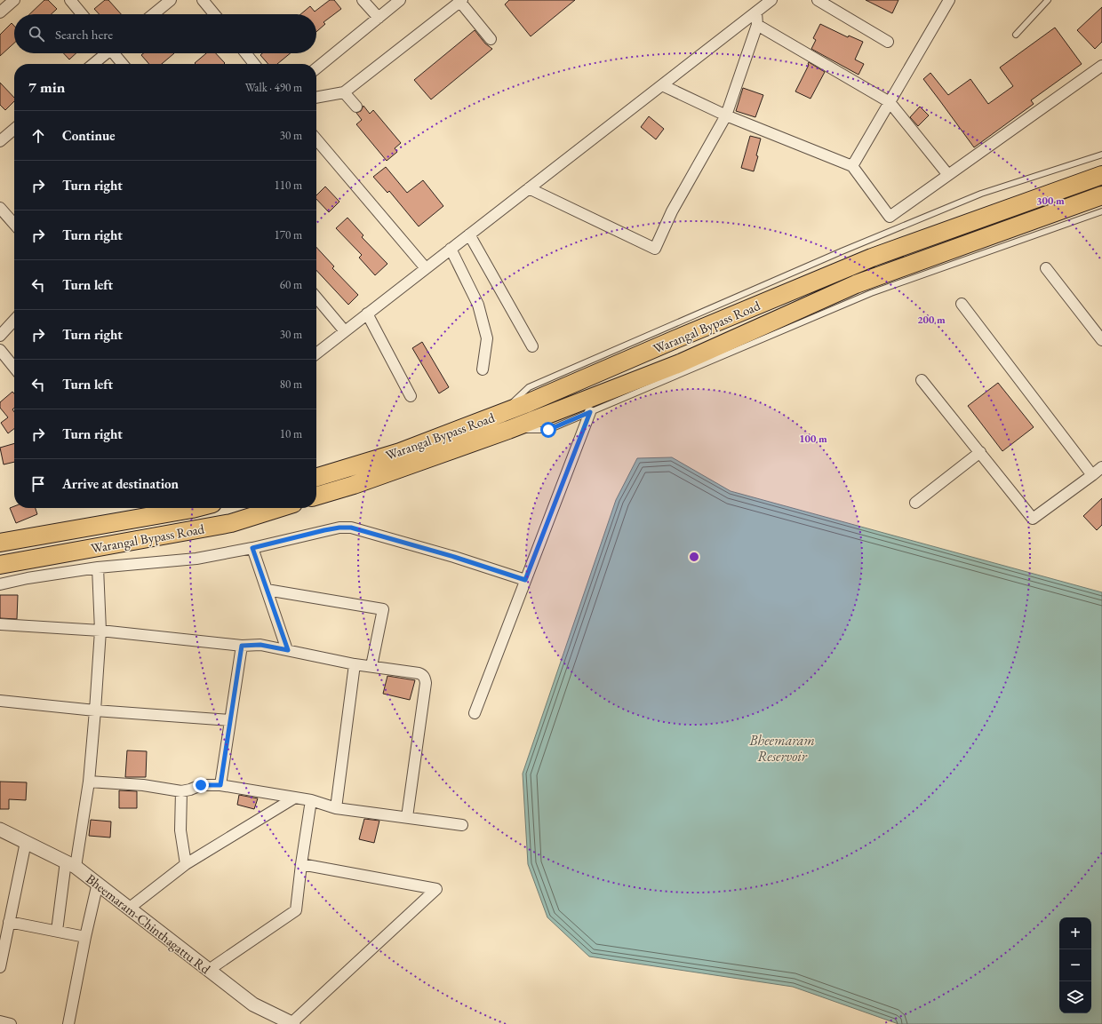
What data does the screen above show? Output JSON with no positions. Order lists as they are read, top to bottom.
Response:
{
  "streets": {
    "highway": ["Warangal Bypass Road"],
    "street": ["Bheemaram-Chinthagattu Rd"]
  },
  "water": ["Bheemaram Reservoir"],
  "page": {
    "search": "Search here",
    "heading": ["7 min", "Walk · 490 m"],
    "list": [
      ["Continue", "30 m"],
      ["Turn right", "110 m"],
      ["Turn right", "170 m"],
      ["Turn left", "60 m"],
      ["Turn right", "30 m"],
      ["Turn left", "80 m"],
      ["Turn right", "10 m"],
      "Arrive at destination"
    ],
    "map_buttons": ["+", "−"]
  },
  "rings": ["300 m", "200 m", "100 m"]
}
